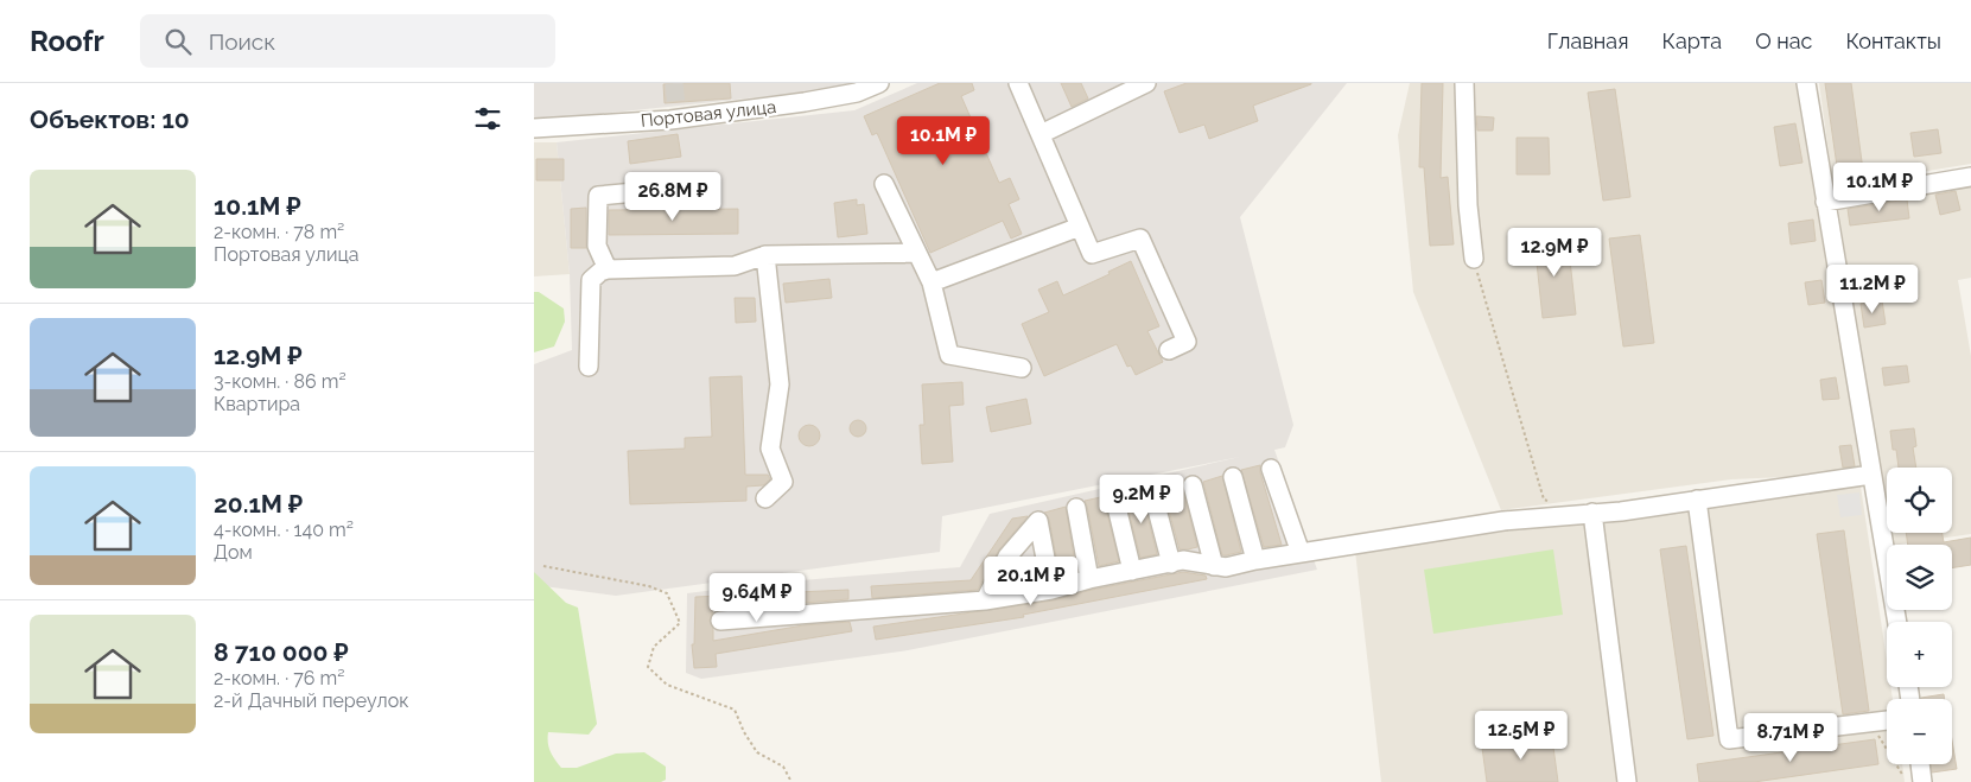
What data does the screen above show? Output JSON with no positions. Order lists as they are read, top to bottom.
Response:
{
  "streets": {
    "street": ["Портовая улица"]
  },
  "page": {
    "header": "Roofr",
    "search": "Поиск",
    "nav": [
      "Главная",
      "Карта",
      "О нас",
      "Контакты"
    ],
    "heading": "Объектов: 10",
    "price": [
      "10.1M ₽",
      "10.1M ₽",
      "26.8M ₽",
      "12.9M ₽",
      "11.2M ₽",
      "9.2M ₽",
      "20.1M ₽",
      "9.64M ₽",
      "12.5M ₽",
      "8.71M ₽"
    ],
    "list": [
      {
        "name": "10.1M ₽",
        "note": "2-комн. · 78 m² · Портовая улица"
      },
      {
        "name": "12.9M ₽",
        "note": "3-комн. · 86 m² · Квартира"
      },
      {
        "name": "20.1M ₽",
        "note": "4-комн. · 140 m² · Дом"
      },
      {
        "name": "8 710 000 ₽",
        "note": "2-комн. · 76 m² · 2-й Дачный переулок"
      }
    ],
    "map_buttons": ["+", "−"]
  }
}
